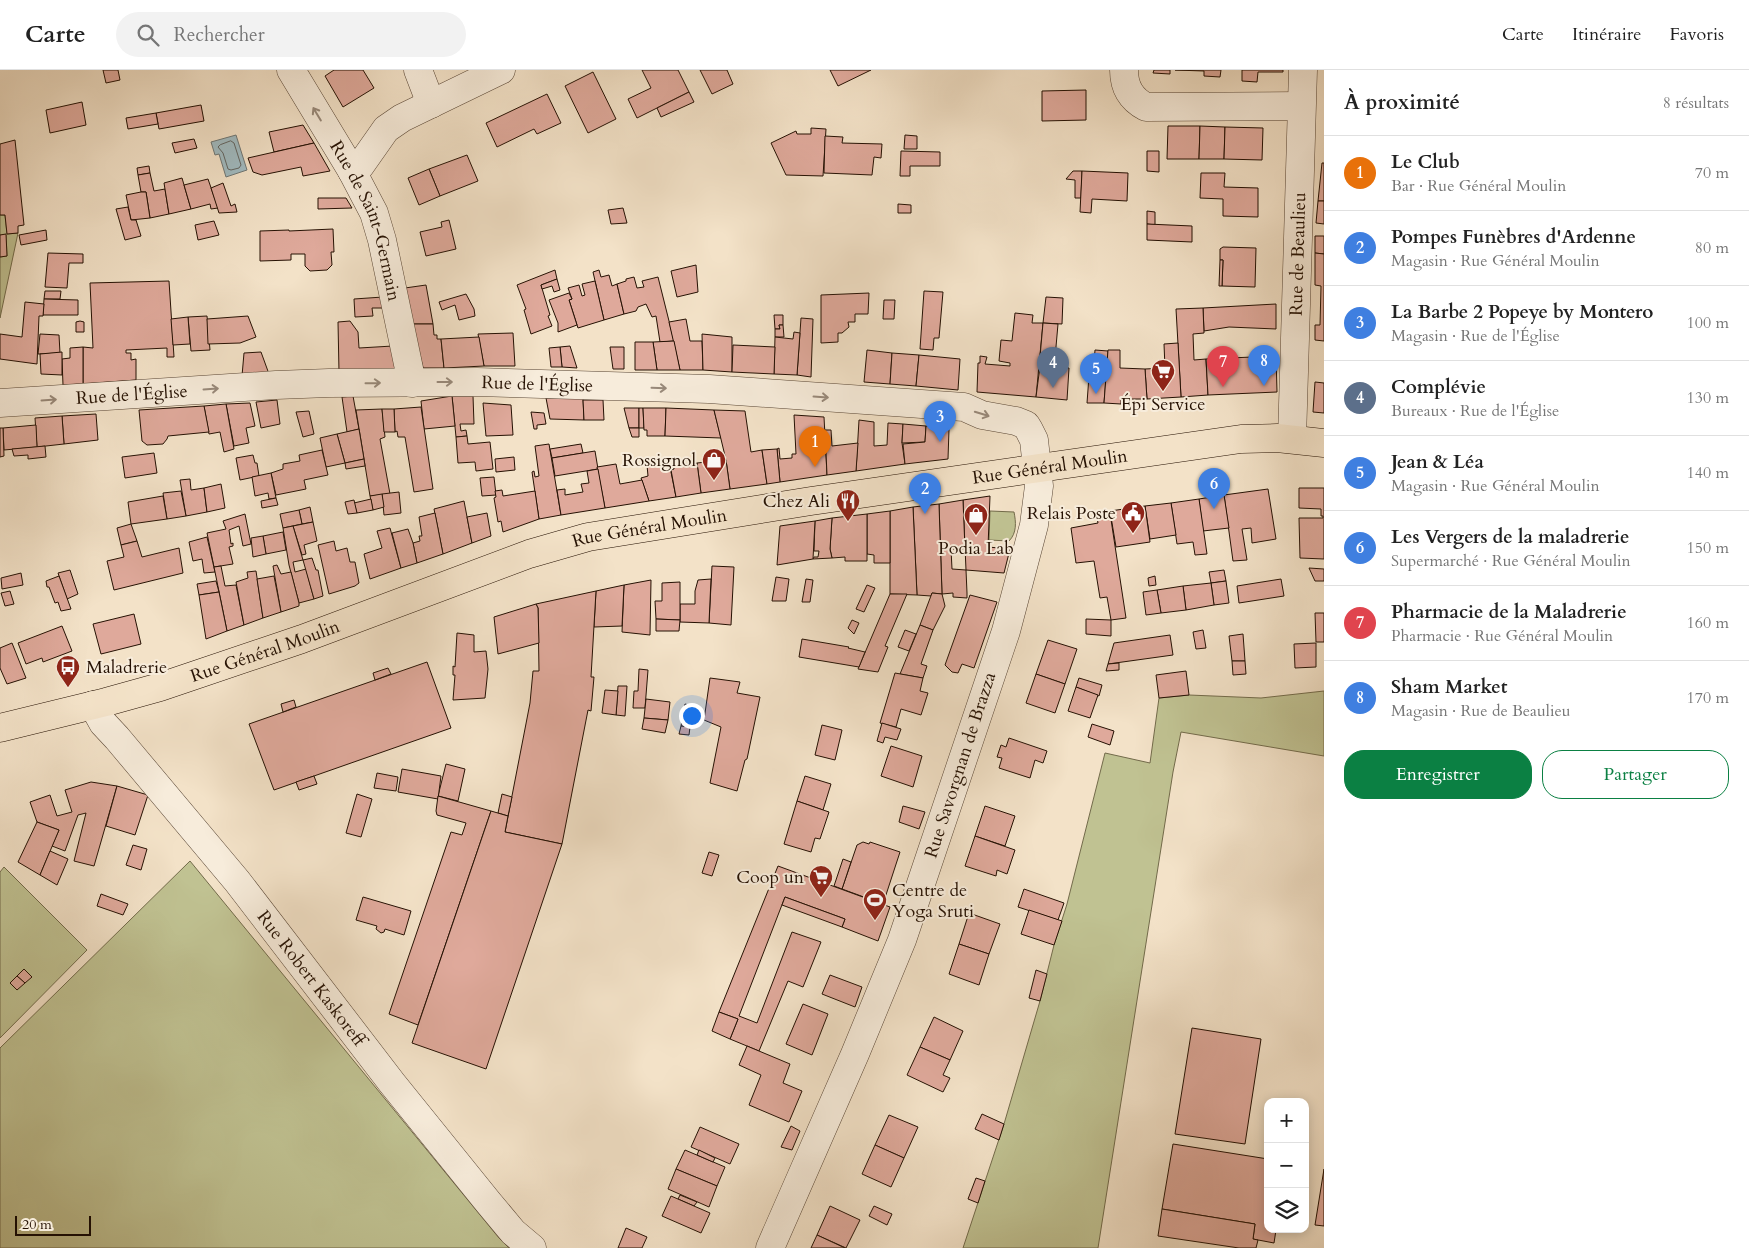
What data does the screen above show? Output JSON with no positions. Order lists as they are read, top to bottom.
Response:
{
  "streets": {
    "main road": ["Rue Général Moulin"],
    "street": [
      "Rue de Saint-Germain",
      "Rue de Beaulieu",
      "Rue de l'Église",
      "Rue Savorgnan de Brazza",
      "Rue Robert Kaskoreff"
    ]
  },
  "crossings": [
    ["Rue de Saint-Germain", "Rue de l'Église"],
    ["Rue de Beaulieu", "Rue Général Moulin"],
    ["Rue de l'Église", "Rue Général Moulin"],
    ["Rue de l'Église", "Rue Savorgnan de Brazza"],
    ["Rue Général Moulin", "Rue Savorgnan de Brazza"],
    ["Rue Général Moulin", "Rue Robert Kaskoreff"]
  ],
  "one_way": ["Rue de l'Église"],
  "places": {
    "supermarket": ["Épi Service", "Coop un"],
    "shop": ["Rossignol", "Podia Lab"],
    "restaurant": ["Chez Ali"],
    "public building": ["Relais Poste"],
    "bus stop": ["Maladrerie"],
    "sports": ["Centre de Yoga Sruti"]
  },
  "scale_bar": "20 m",
  "page": {
    "header": "Carte",
    "search": "Rechercher",
    "nav": ["Carte", "Itinéraire", "Favoris"],
    "heading": ["À proximité", "8 résultats"],
    "list": [
      {
        "mark": "1",
        "name": "Le Club",
        "note": "Bar · Rue Général Moulin",
        "value": "70 m"
      },
      {
        "mark": "2",
        "name": "Pompes Funèbres d'Ardenne",
        "note": "Magasin · Rue Général Moulin",
        "value": "80 m"
      },
      {
        "mark": "3",
        "name": "La Barbe 2 Popeye by Montero",
        "note": "Magasin · Rue de l'Église",
        "value": "100 m"
      },
      {
        "mark": "4",
        "name": "Complévie",
        "note": "Bureaux · Rue de l'Église",
        "value": "130 m"
      },
      {
        "mark": "5",
        "name": "Jean & Léa",
        "note": "Magasin · Rue Général Moulin",
        "value": "140 m"
      },
      {
        "mark": "6",
        "name": "Les Vergers de la maladrerie",
        "note": "Supermarché · Rue Général Moulin",
        "value": "150 m"
      },
      {
        "mark": "7",
        "name": "Pharmacie de la Maladrerie",
        "note": "Pharmacie · Rue Général Moulin",
        "value": "160 m"
      },
      {
        "mark": "8",
        "name": "Sham Market",
        "note": "Magasin · Rue de Beaulieu",
        "value": "170 m"
      }
    ],
    "pins": [
      "8",
      "7",
      "4",
      "5",
      "3",
      "1",
      "6",
      "2"
    ],
    "buttons": ["Enregistrer", "Partager"],
    "map_buttons": ["+", "−"],
    "scale": "20 m"
  }
}
